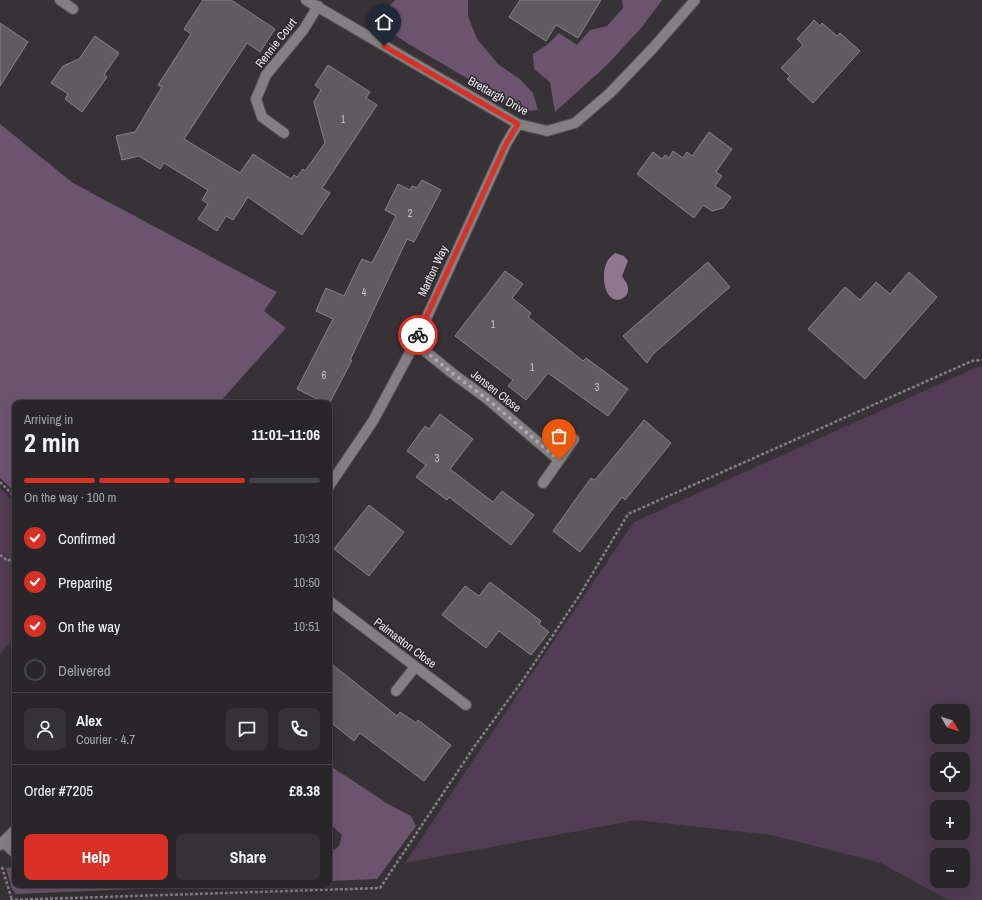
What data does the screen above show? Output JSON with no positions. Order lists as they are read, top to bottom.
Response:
{
  "streets": {
    "street": [
      "Rennie Court",
      "Brettargh Drive",
      "Marlton Way",
      "Jensen Close",
      "Palmaston Close"
    ]
  },
  "crossings": [
    ["Rennie Court", "Brettargh Drive"],
    ["Brettargh Drive", "Marlton Way"],
    ["Marlton Way", "Jensen Close"]
  ],
  "house_numbers": [
    "1",
    "2",
    "4",
    "1",
    "1",
    "6",
    "3",
    "3"
  ],
  "north": "bottom right",
  "page": {
    "heading": ["2 min", "Arriving in", "11:01–11:06"],
    "panel": [
      "Alex",
      "Courier · 4.7",
      "Order #7205",
      "£8.38"
    ],
    "bar": "On the way · 100 m",
    "list": [
      ["Confirmed", "10:33"],
      ["Preparing", "10:50"],
      ["On the way", "10:51"],
      "Delivered"
    ],
    "map_buttons": ["+", "−"],
    "buttons": ["Help", "Share"]
  }
}
